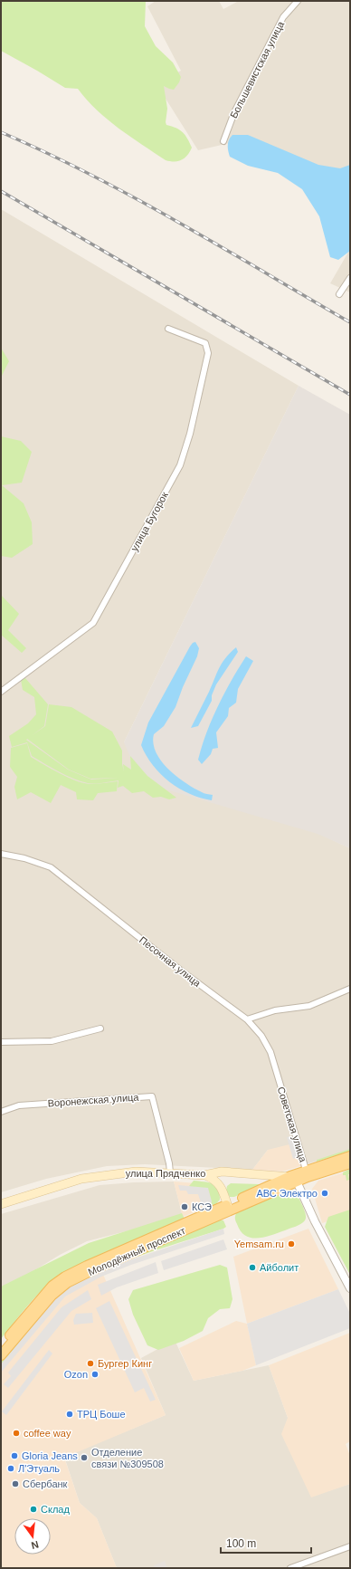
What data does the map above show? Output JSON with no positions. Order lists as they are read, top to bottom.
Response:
{
  "streets": {
    "main road": ["улица Прядченко", "Молодёжный проспект"],
    "street": [
      "Большевистская улица",
      "улица Бугорок",
      "Песочная улица",
      "Воронежская улица",
      "Советская улица"
    ]
  },
  "crossings": [
    ["Песочная улица", "Советская улица"],
    ["Воронежская улица", "улица Прядченко"],
    ["Советская улица", "улица Прядченко"],
    ["улица Прядченко", "Молодёжный проспект"]
  ],
  "places": [
    "АВС Электро",
    "КСЭ",
    "Yemsam.ru",
    "Айболит",
    "Бургер Кинг",
    "Ozon",
    "ТРЦ Боше",
    "coffee way",
    "Gloria Jeans",
    "Отделение связи №309508",
    "Л'Этуаль",
    "Сбербанк",
    "Склад"
  ],
  "scale_bar": "100 m",
  "north": "bottom"
}
